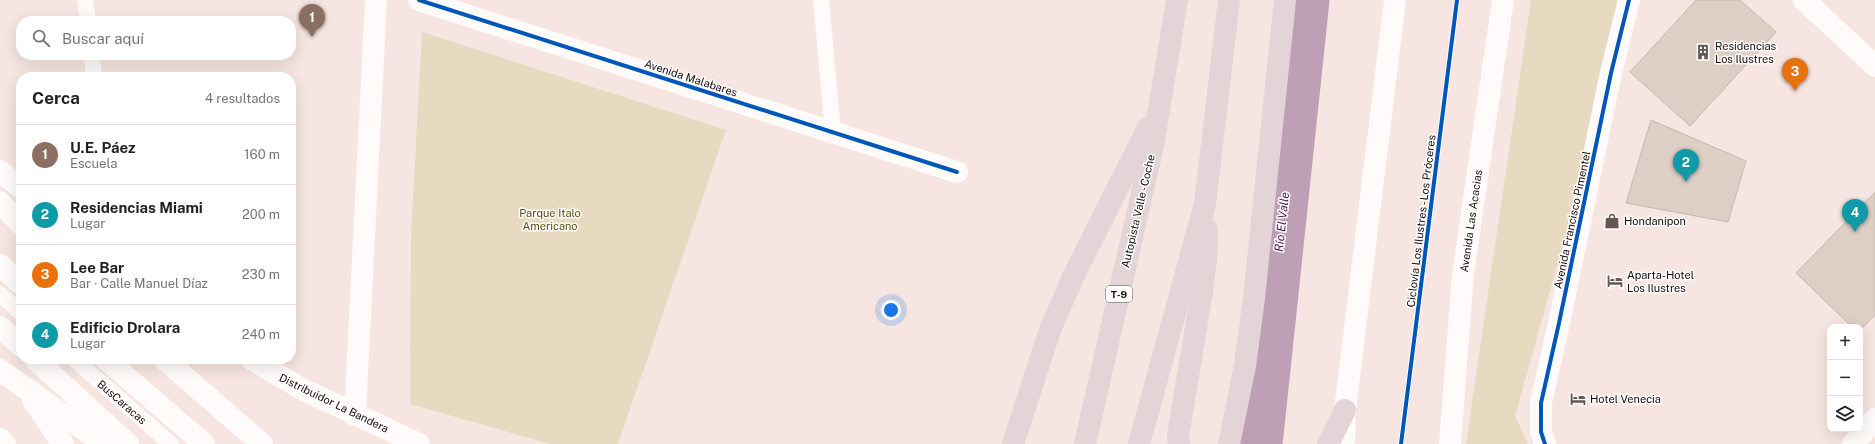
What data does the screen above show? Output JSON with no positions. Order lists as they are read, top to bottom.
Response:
{
  "streets": {
    "highway": ["Autopista Valle - Coche", "T-9"],
    "main road": [
      "Avenida Malabares",
      "Avenida Francisco Pimentel",
      "Avenida Las Acacias",
      "Distribuidor La Bandera"
    ],
    "lane": ["BusCaracas"],
    "cycle path": ["Ciclovía Los Ilustres - Los Próceres"]
  },
  "water": ["Río El Valle"],
  "parks": ["Parque Italo Americano"],
  "places": {
    "building": ["Residencias Los Ilustres"],
    "shop": ["Hondanipon"],
    "hotel": ["Aparta-Hotel Los Ilustres", "Hotel Venecia"]
  },
  "page": {
    "pins": [
      "1",
      "3",
      "2",
      "4"
    ],
    "search": "Buscar aquí",
    "heading": ["Cerca", "4 resultados"],
    "list": [
      {
        "mark": "1",
        "name": "U.E. Páez",
        "note": "Escuela",
        "value": "160 m"
      },
      {
        "mark": "2",
        "name": "Residencias Miami",
        "note": "Lugar",
        "value": "200 m"
      },
      {
        "mark": "3",
        "name": "Lee Bar",
        "note": "Bar · Calle Manuel Díaz",
        "value": "230 m"
      },
      {
        "mark": "4",
        "name": "Edificio Drolara",
        "note": "Lugar",
        "value": "240 m"
      }
    ],
    "map_buttons": ["+", "−"]
  }
}
